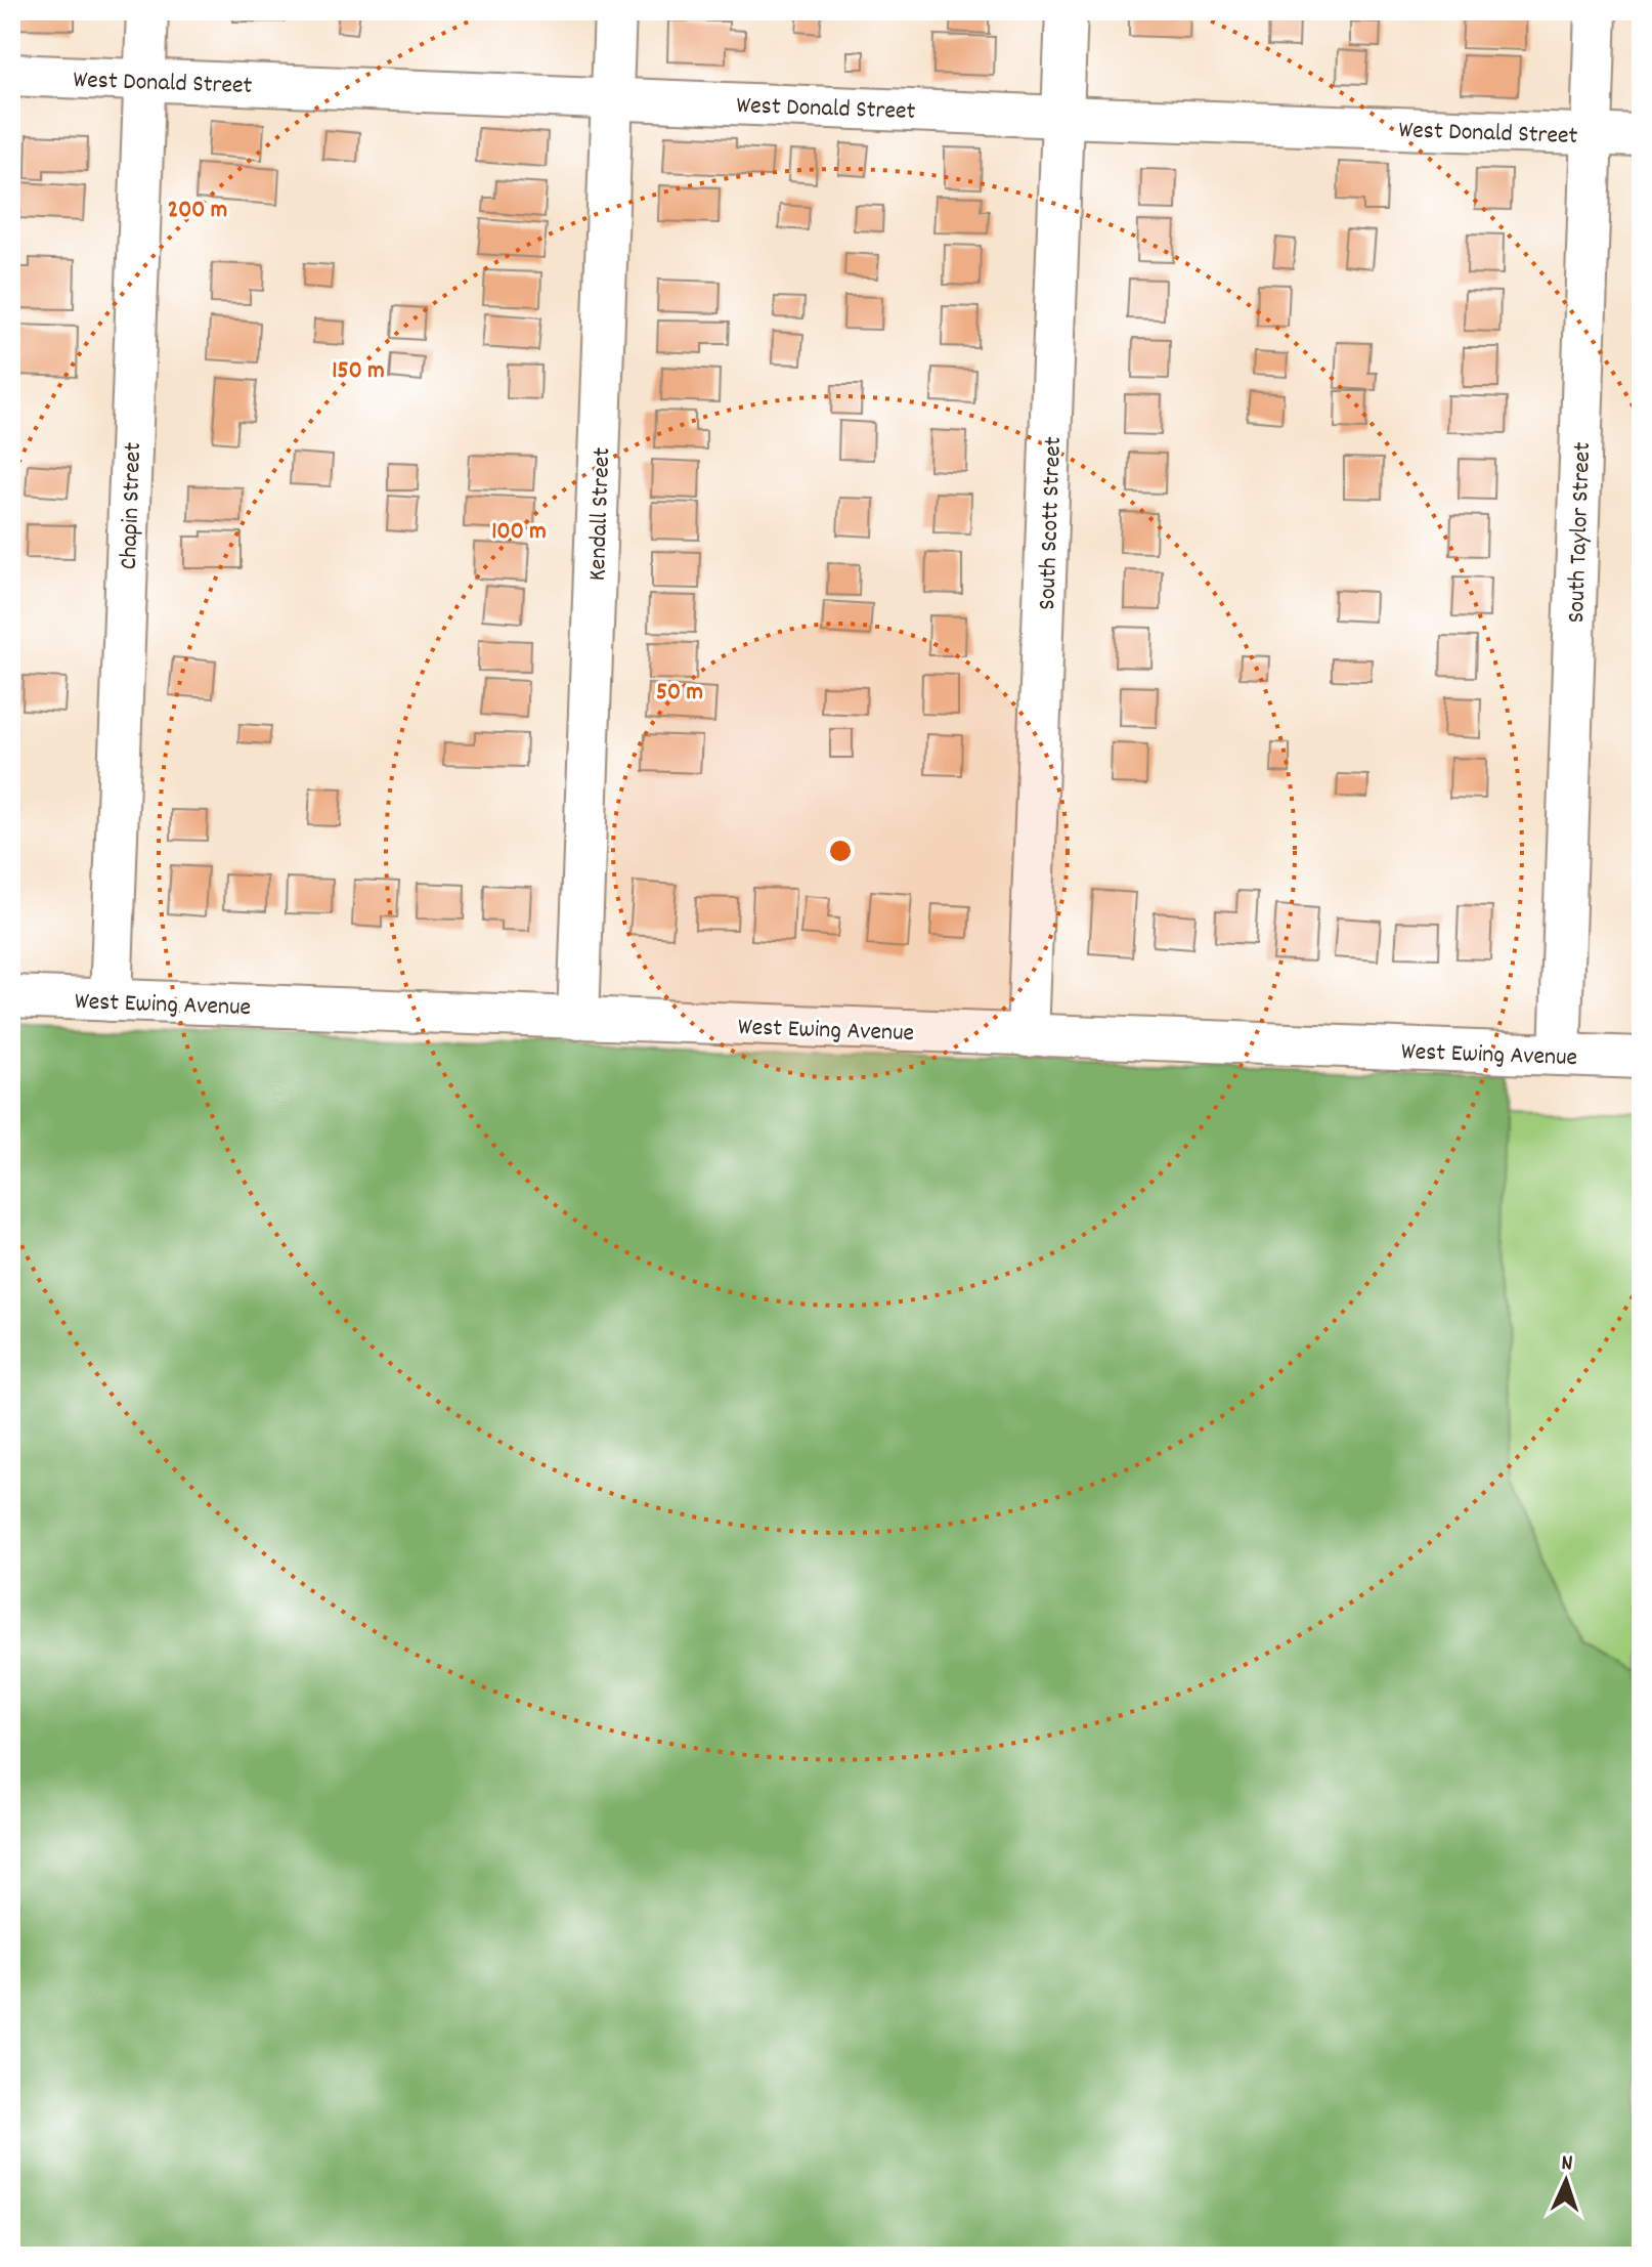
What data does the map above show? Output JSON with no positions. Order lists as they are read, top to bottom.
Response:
{
  "streets": {
    "street": [
      "West Donald Street",
      "Chapin Street",
      "Kendall Street",
      "South Scott Street",
      "South Taylor Street",
      "West Ewing Avenue"
    ]
  },
  "crossings": [
    ["West Donald Street", "Chapin Street"],
    ["West Donald Street", "Kendall Street"],
    ["West Donald Street", "South Scott Street"],
    ["West Donald Street", "South Taylor Street"],
    ["Chapin Street", "West Ewing Avenue"],
    ["Kendall Street", "West Ewing Avenue"],
    ["South Scott Street", "West Ewing Avenue"],
    ["South Taylor Street", "West Ewing Avenue"]
  ],
  "north": "top",
  "rings": [
    "200 m",
    "150 m",
    "100 m",
    "50 m"
  ]
}
